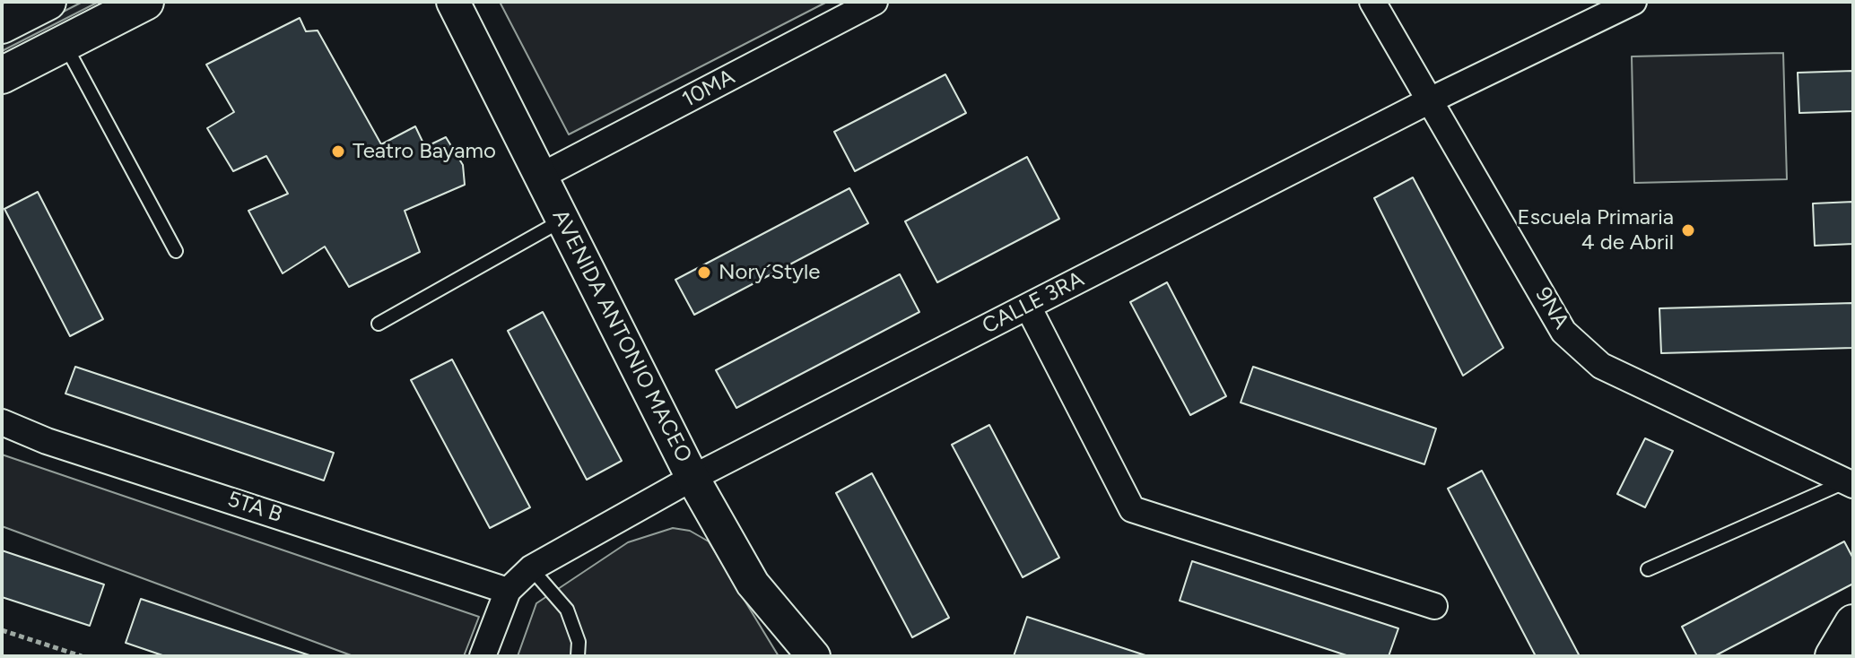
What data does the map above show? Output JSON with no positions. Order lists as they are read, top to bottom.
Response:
{
  "streets": {
    "street": [
      "10MA",
      "CALLE 3RA",
      "9NA",
      "AVENIDA ANTONIO MACEO",
      "5TA B"
    ]
  },
  "crossings": [
    ["10MA", "AVENIDA ANTONIO MACEO"],
    ["CALLE 3RA", "9NA"],
    ["CALLE 3RA", "AVENIDA ANTONIO MACEO"],
    ["CALLE 3RA", "5TA B"]
  ],
  "places": ["Teatro Bayamo", "Escuela Primaria 4 de Abril", "Nory´Style"]
}
